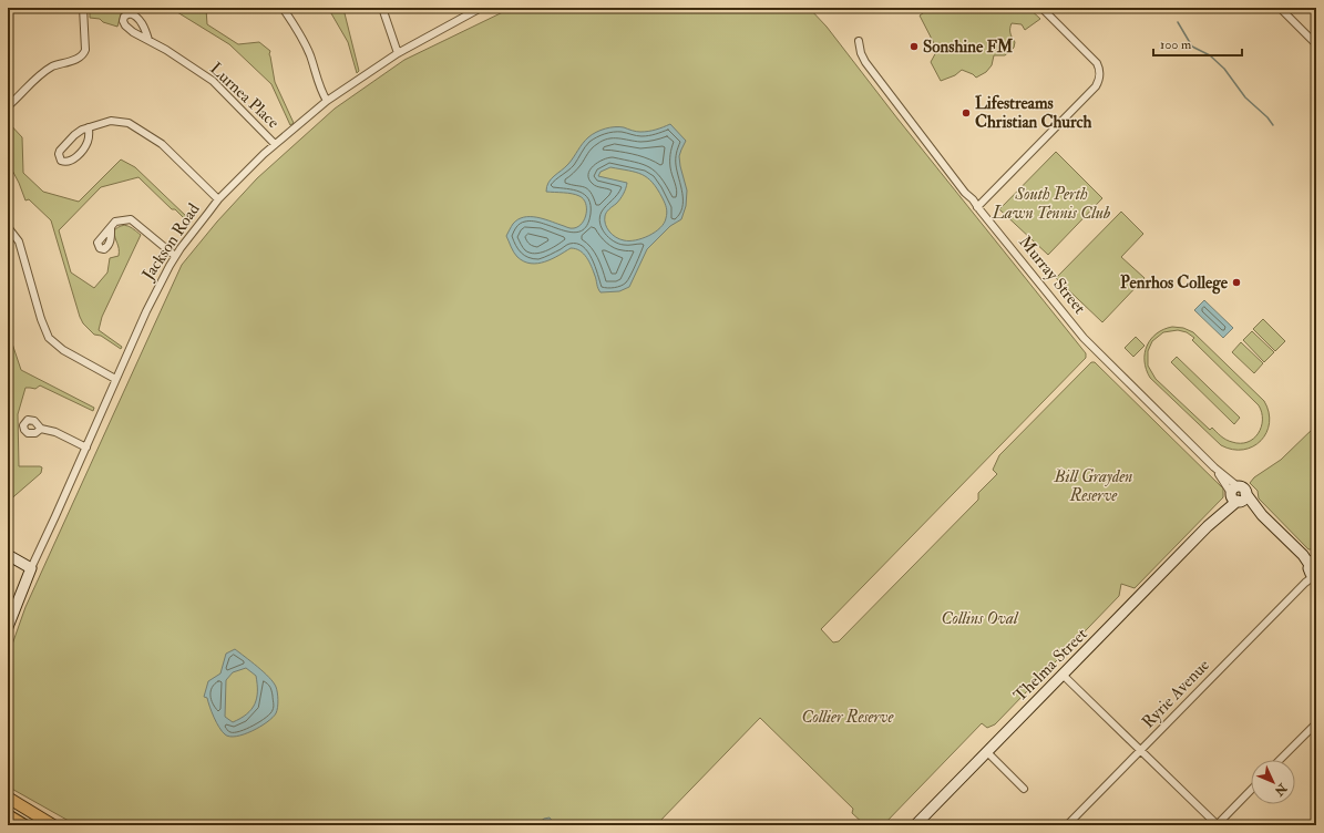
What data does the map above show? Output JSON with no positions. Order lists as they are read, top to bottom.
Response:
{
  "streets": {
    "main road": ["Jackson Road", "Murray Street", "Thelma Street"],
    "street": ["Lurnea Place", "Ryrie Avenue"]
  },
  "crossings": [
    ["Lurnea Place", "Jackson Road"],
    ["Murray Street", "Thelma Street"],
    ["Murray Street", "Ryrie Avenue"]
  ],
  "parks": [
    "South Perth Lawn Tennis Club",
    "Bill Grayden Reserve",
    "Collins Oval",
    "Collier Reserve"
  ],
  "places": ["Sonshine FM", "Lifestreams Christian Church", "Penrhos College"],
  "scale_bar": "100 m",
  "north": "bottom right"
}
